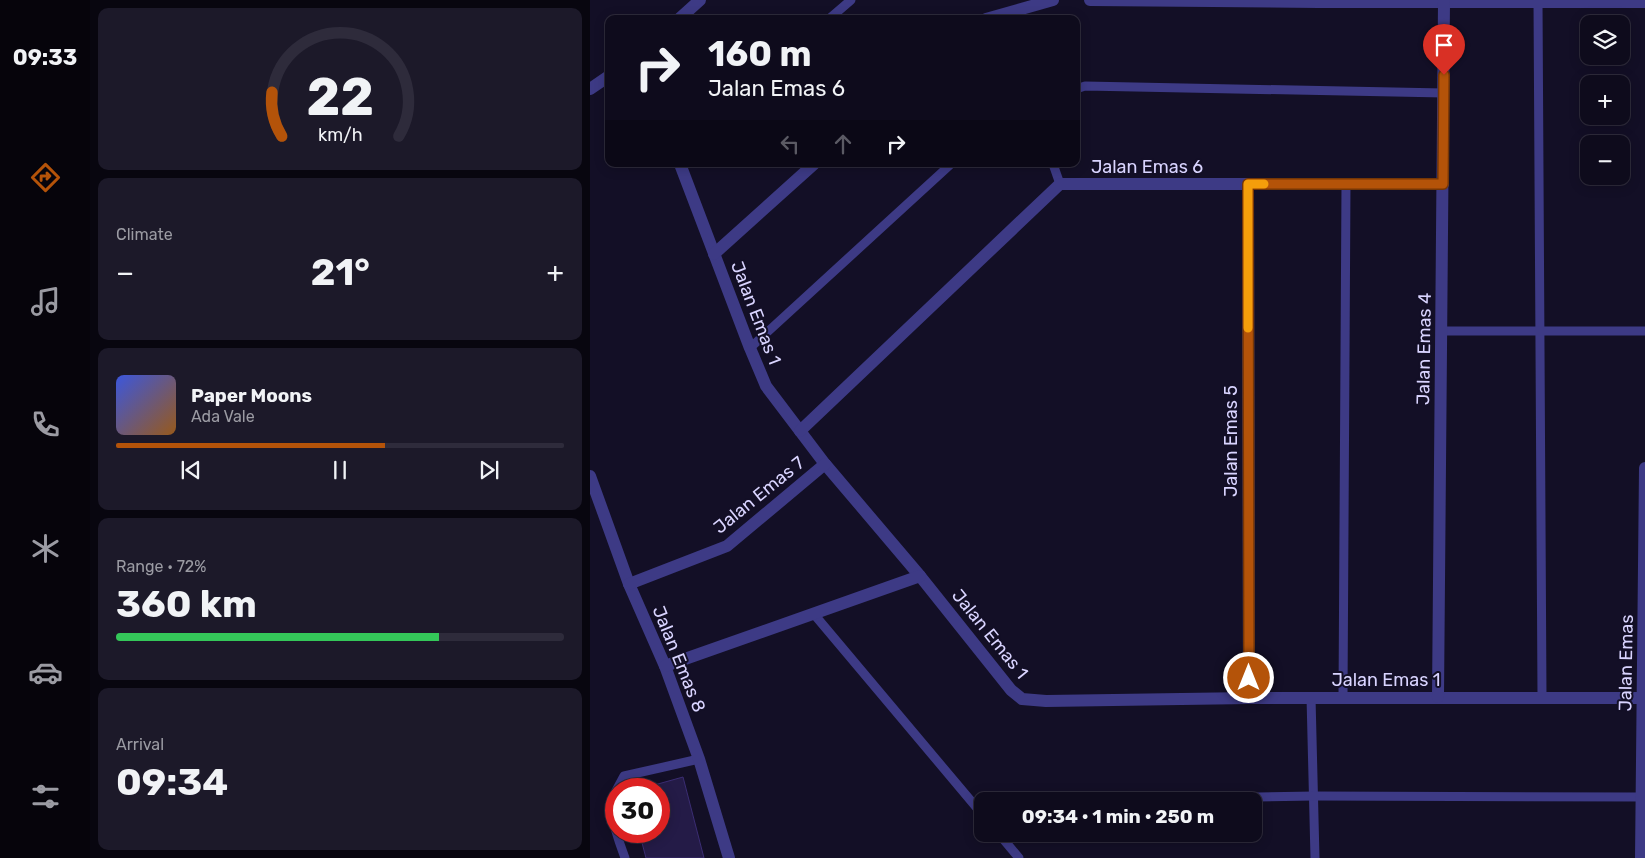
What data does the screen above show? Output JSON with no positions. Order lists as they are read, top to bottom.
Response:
{
  "streets": {
    "street": [
      "Jalan Emas 6",
      "Jalan Emas 1",
      "Jalan Emas 4",
      "Jalan Emas 5",
      "Jalan Emas 7",
      "Jalan Emas 8",
      "Jalan Emas"
    ]
  },
  "crossings": [
    ["Jalan Emas 6", "Jalan Emas 4"],
    ["Jalan Emas 6", "Jalan Emas 5"],
    ["Jalan Emas 1", "Jalan Emas 4"],
    ["Jalan Emas 1", "Jalan Emas 5"],
    ["Jalan Emas 1", "Jalan Emas 7"],
    ["Jalan Emas 1", "Jalan Emas"],
    ["Jalan Emas 7", "Jalan Emas 8"]
  ],
  "page": {
    "tabs": "09:33",
    "map_buttons": ["+", "−"],
    "turn": ["160 m", "Jalan Emas 6"],
    "tile": [
      "Climate",
      ["Range · 72%", "360 km"],
      ["Arrival", "09:34"]
    ],
    "heat": ["−", "21°", "+"],
    "song": ["Paper Moons", "Ada Vale"],
    "limit": "30",
    "trip": "09:34 · 1 min · 250 m",
    "gauge": ["22", "km/h"]
  }
}
